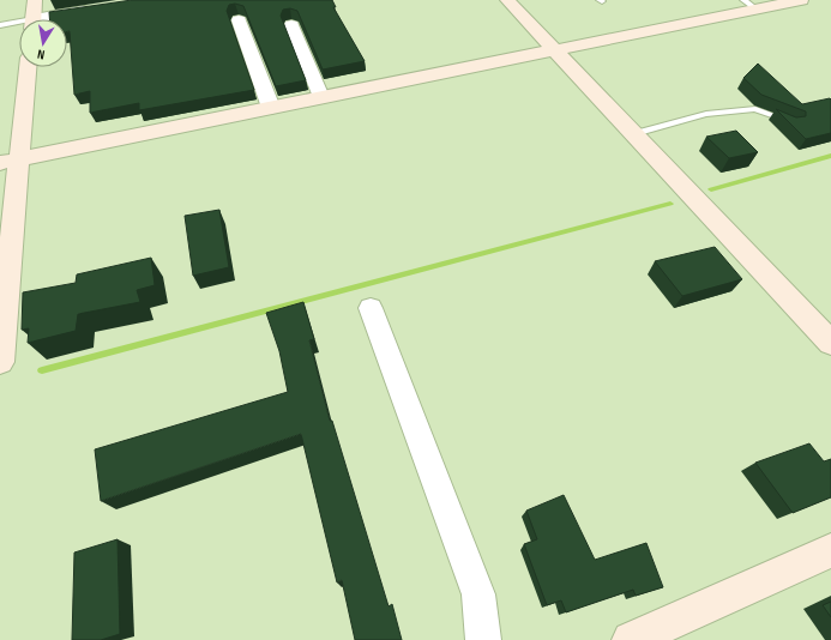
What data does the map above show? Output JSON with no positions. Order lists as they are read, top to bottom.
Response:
{
  "north": "bottom"
}
